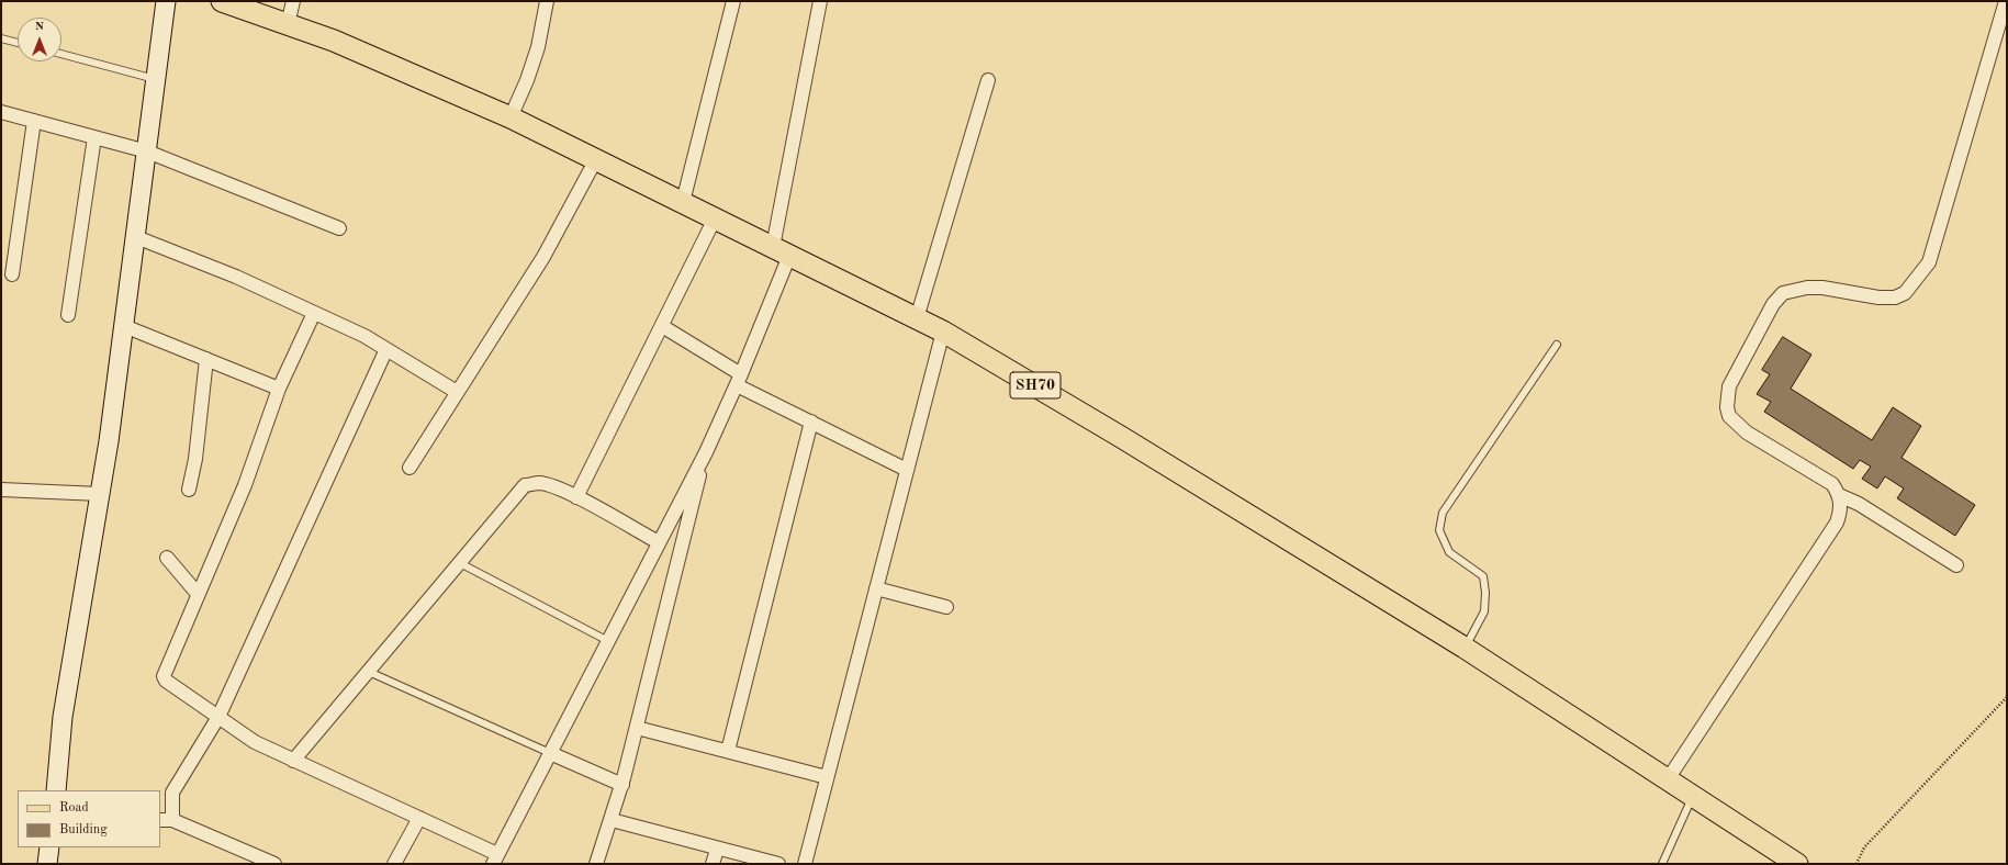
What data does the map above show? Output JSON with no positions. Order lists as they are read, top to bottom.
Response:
{
  "streets": {
    "main road": ["SH70"]
  },
  "legend": ["Road", "Building"],
  "north": "top"
}
